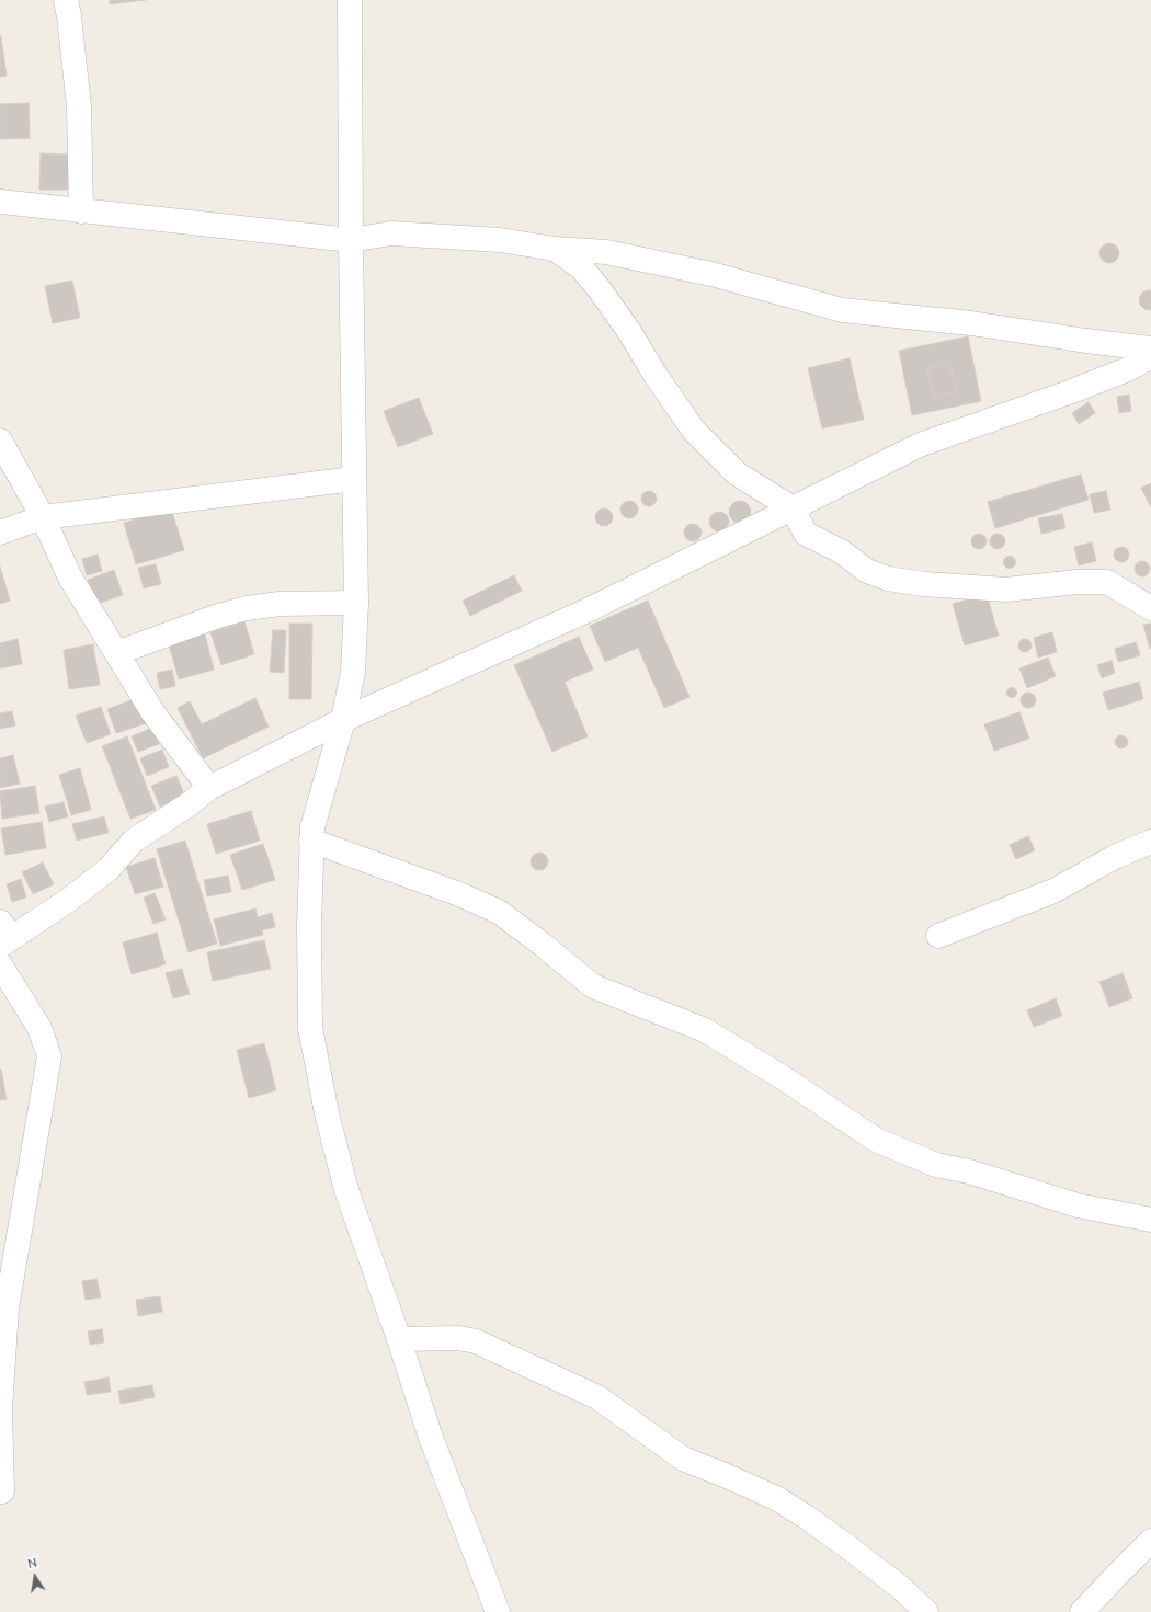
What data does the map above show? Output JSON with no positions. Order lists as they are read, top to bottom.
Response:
{
  "north": "top"
}
